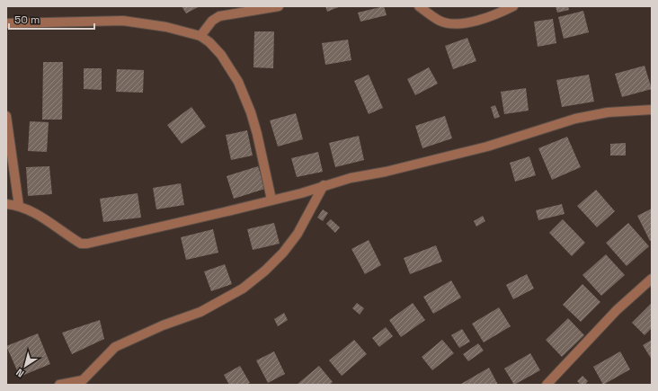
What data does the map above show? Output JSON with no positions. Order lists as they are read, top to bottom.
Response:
{
  "scale_bar": "50 m",
  "north": "bottom left"
}
